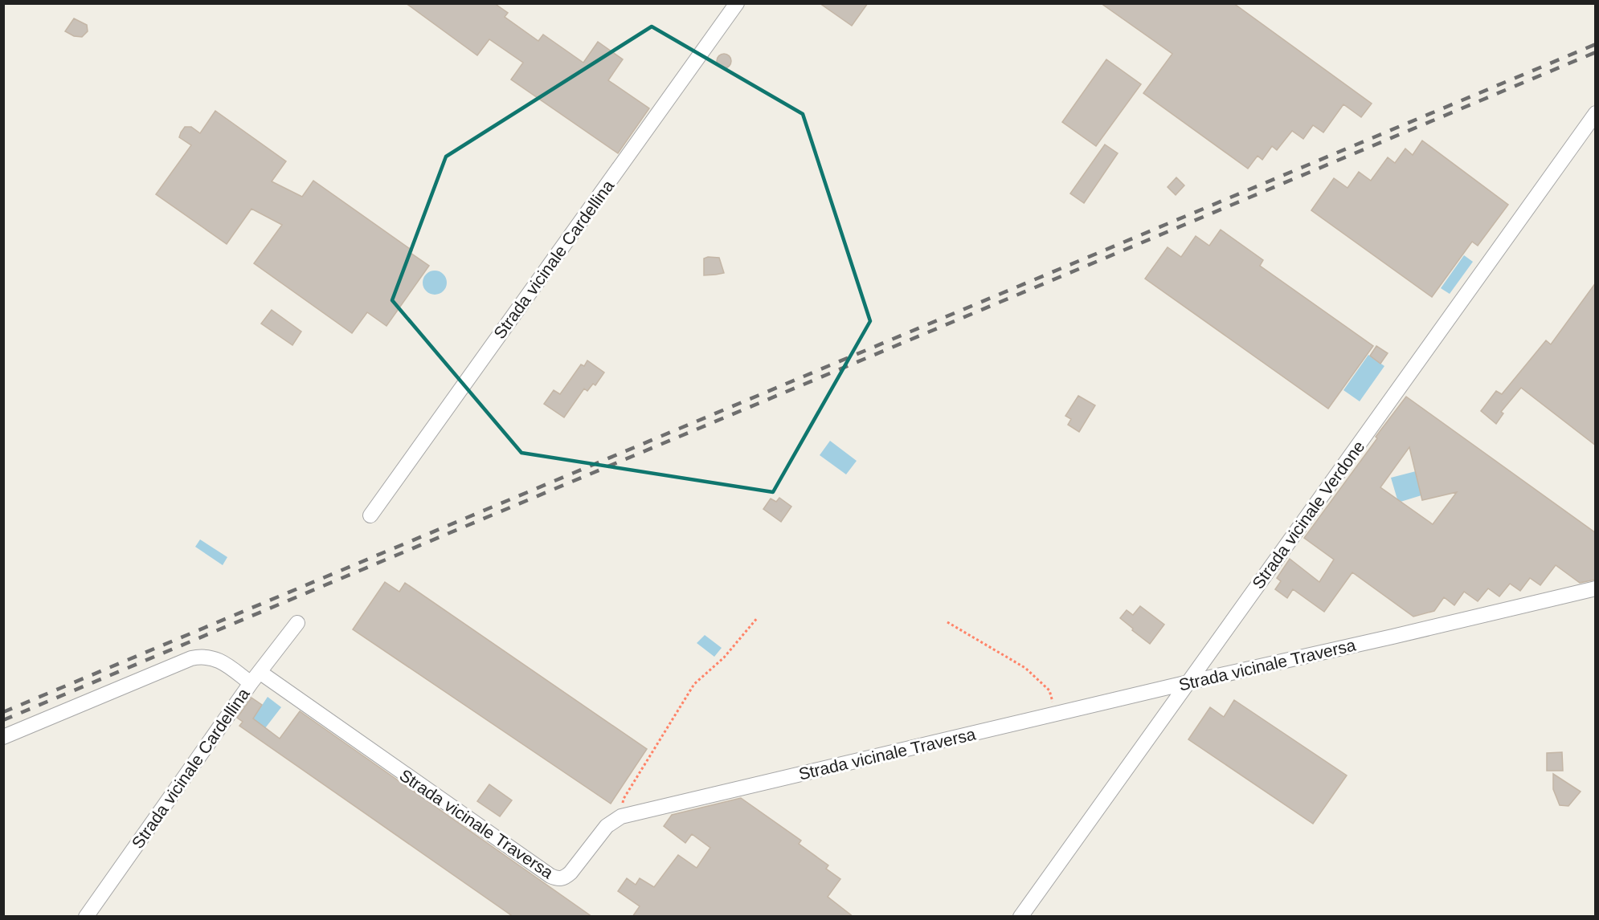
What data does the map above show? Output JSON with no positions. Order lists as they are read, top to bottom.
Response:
{
  "streets": {
    "street": ["Strada vicinale Cardellina", "Strada vicinale Verdone", "Strada vicinale Traversa"]
  },
  "crossings": [
    ["Strada vicinale Cardellina", "Strada vicinale Traversa"],
    ["Strada vicinale Verdone", "Strada vicinale Traversa"]
  ]
}
